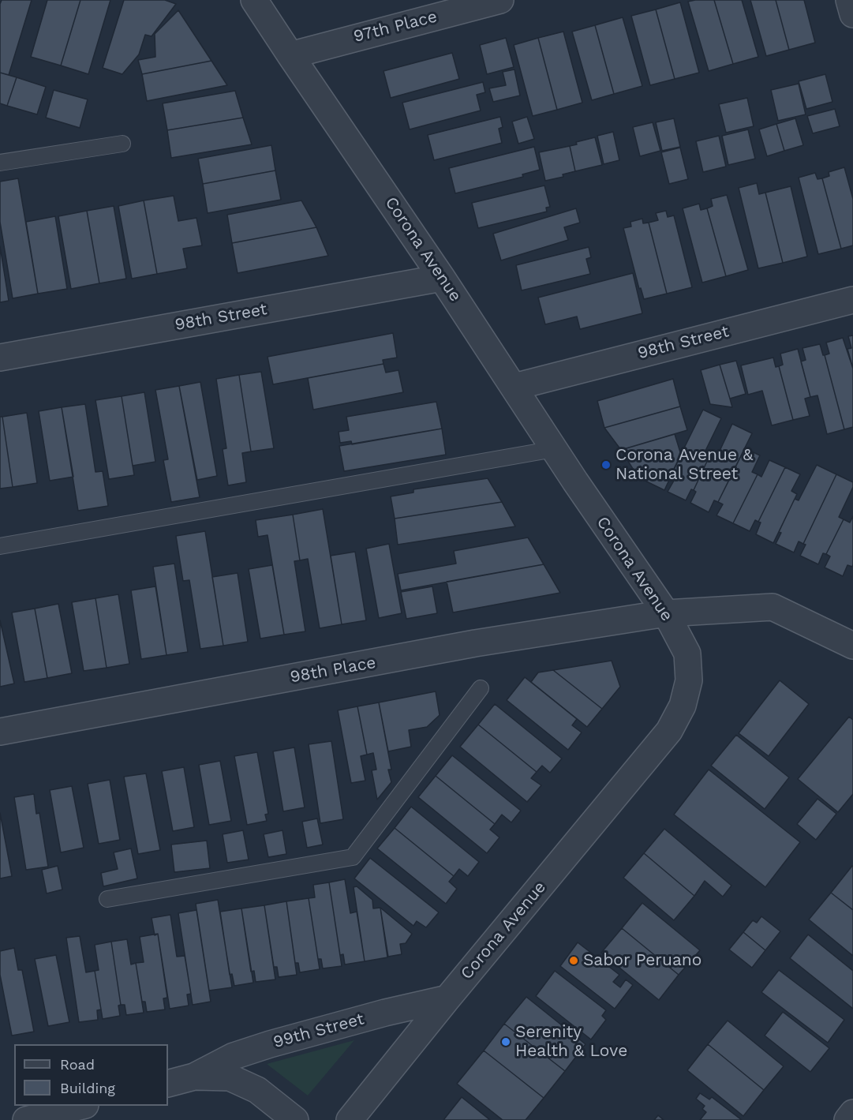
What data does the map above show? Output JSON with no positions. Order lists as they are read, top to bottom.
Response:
{
  "streets": {
    "street": [
      "97th Place",
      "Corona Avenue",
      "98th Street",
      "98th Place",
      "99th Street"
    ]
  },
  "crossings": [
    ["97th Place", "Corona Avenue"],
    ["Corona Avenue", "98th Street"],
    ["Corona Avenue", "98th Place"],
    ["Corona Avenue", "99th Street"]
  ],
  "places": ["Corona Avenue & National Street", "Sabor Peruano", "Serenity Health & Love"],
  "legend": ["Road", "Building"]
}
